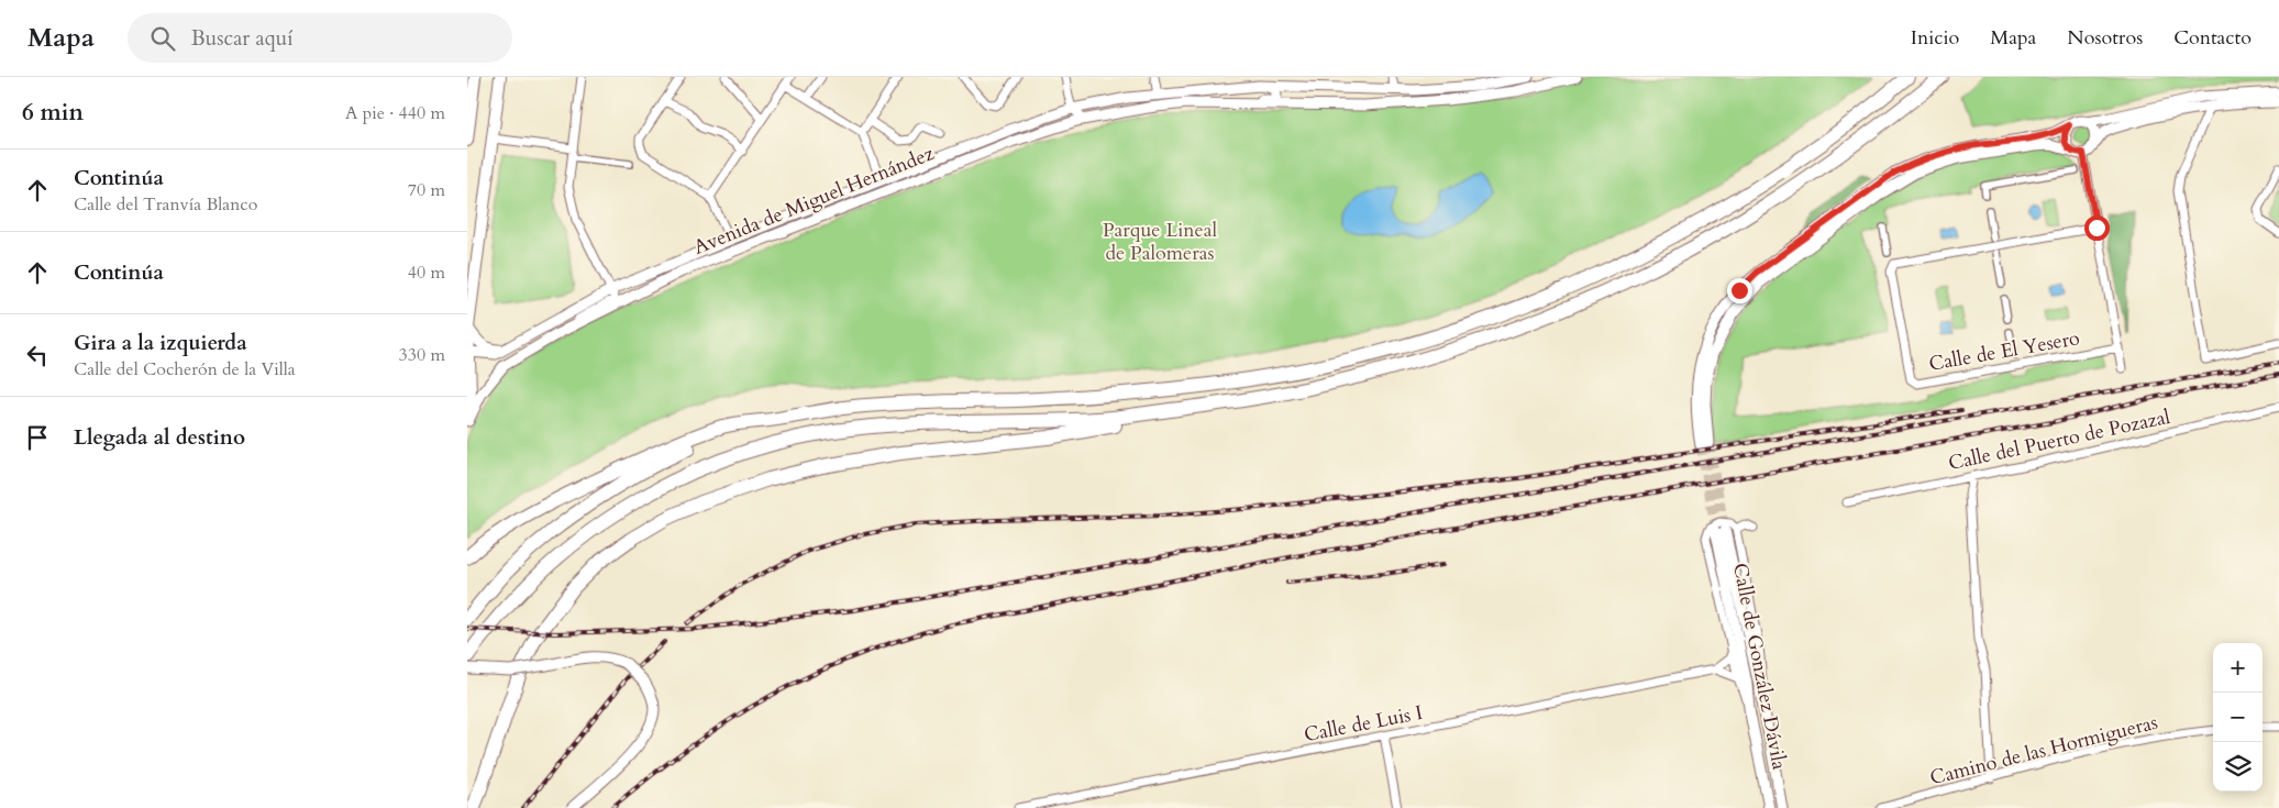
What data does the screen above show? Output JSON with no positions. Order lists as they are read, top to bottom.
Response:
{
  "streets": {
    "street": [
      "Avenida de Miguel Hernández",
      "Calle de El Yesero",
      "Calle del Puerto de Pozazal",
      "Calle de González Dávila",
      "Calle de Luis I",
      "Camino de las Hormigueras"
    ]
  },
  "parks": ["Parque Lineal de Palomeras"],
  "page": {
    "header": "Mapa",
    "search": "Buscar aquí",
    "nav": [
      "Inicio",
      "Mapa",
      "Nosotros",
      "Contacto"
    ],
    "heading": ["6 min", "A pie · 440 m"],
    "list": [
      ["Continúa", "Calle del Tranvía Blanco", "70 m"],
      ["Continúa", "40 m"],
      ["Gira a la izquierda", "Calle del Cocherón de la Villa", "330 m"],
      "Llegada al destino"
    ],
    "map_buttons": ["+", "−"]
  }
}
